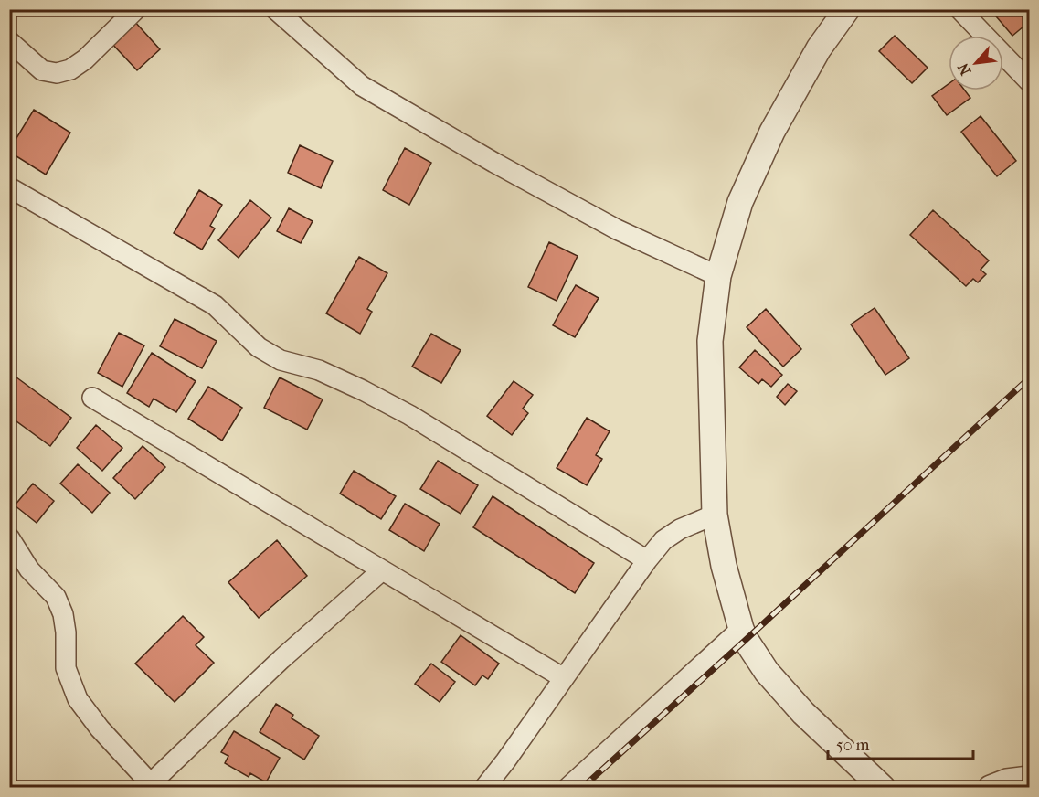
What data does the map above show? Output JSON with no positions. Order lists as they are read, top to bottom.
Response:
{
  "scale_bar": "50 m",
  "north": "bottom left"
}
